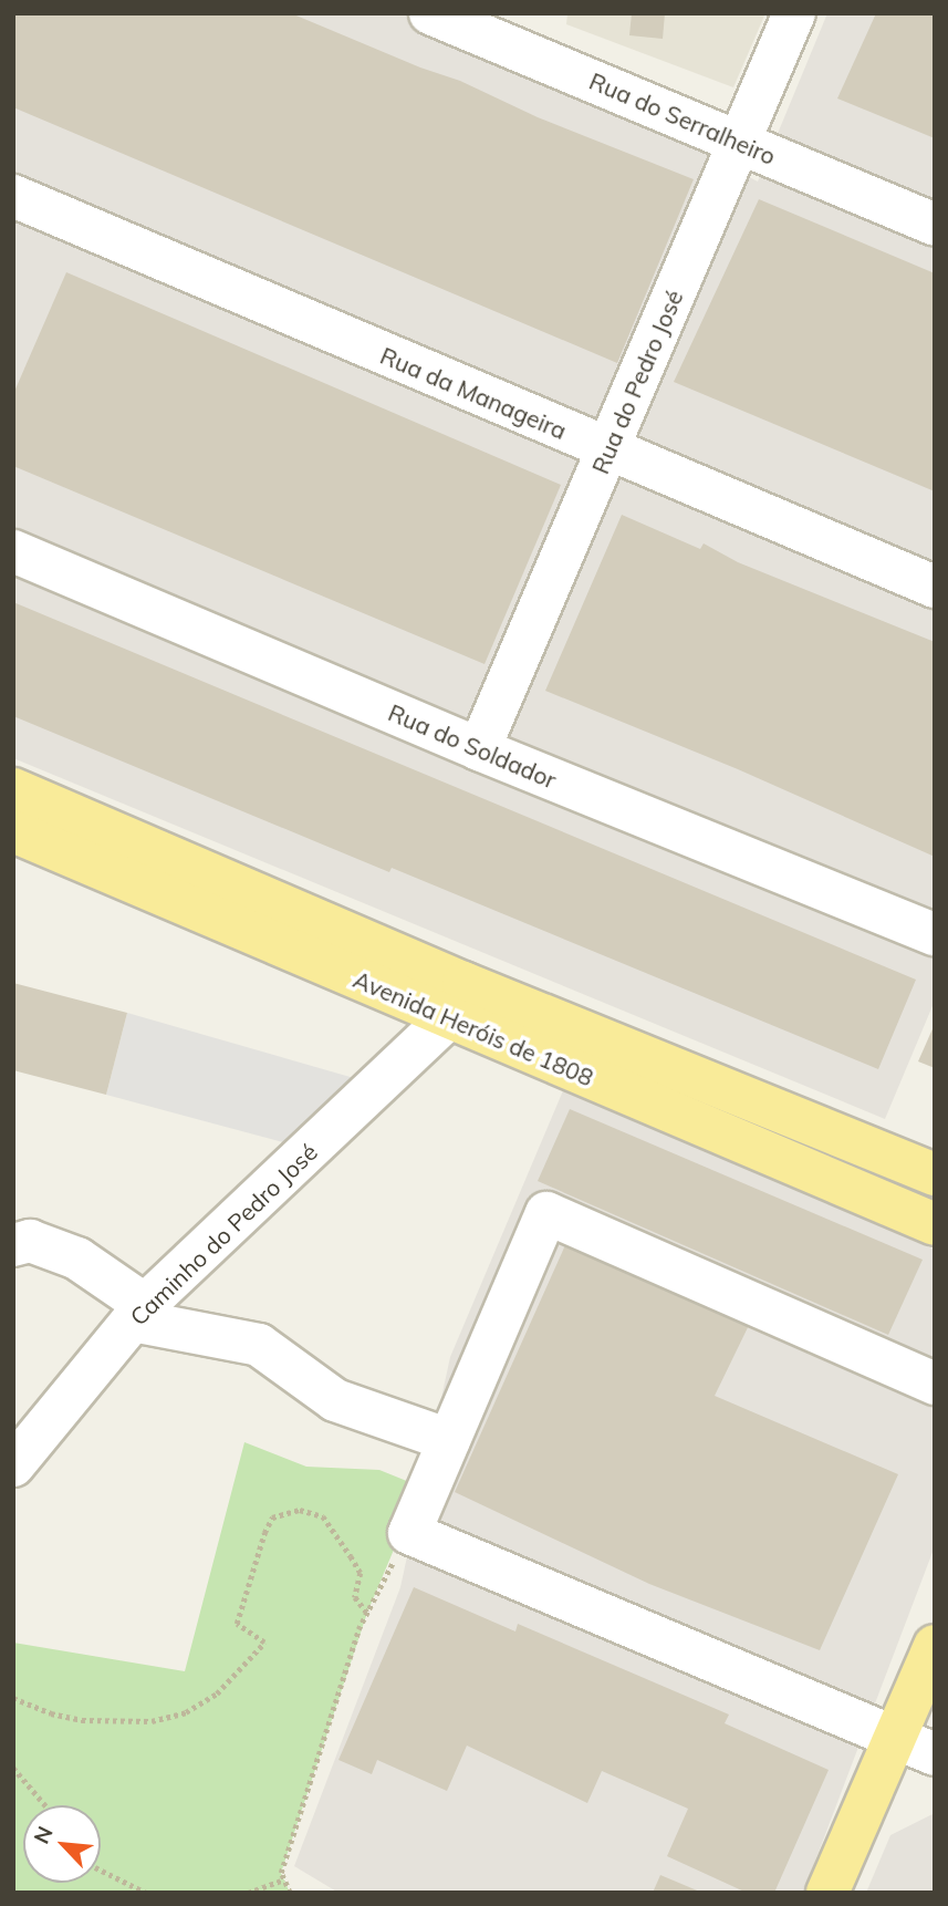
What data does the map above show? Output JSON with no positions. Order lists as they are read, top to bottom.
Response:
{
  "streets": {
    "main road": ["Avenida Heróis de 1808"],
    "street": [
      "Rua do Serralheiro",
      "Rua do Pedro José",
      "Rua da Manageira",
      "Rua do Soldador",
      "Caminho do Pedro José"
    ]
  },
  "crossings": [
    ["Rua do Serralheiro", "Rua do Pedro José"],
    ["Rua do Pedro José", "Rua da Manageira"],
    ["Rua do Pedro José", "Rua do Soldador"],
    ["Avenida Heróis de 1808", "Caminho do Pedro José"]
  ],
  "north": "top left"
}
